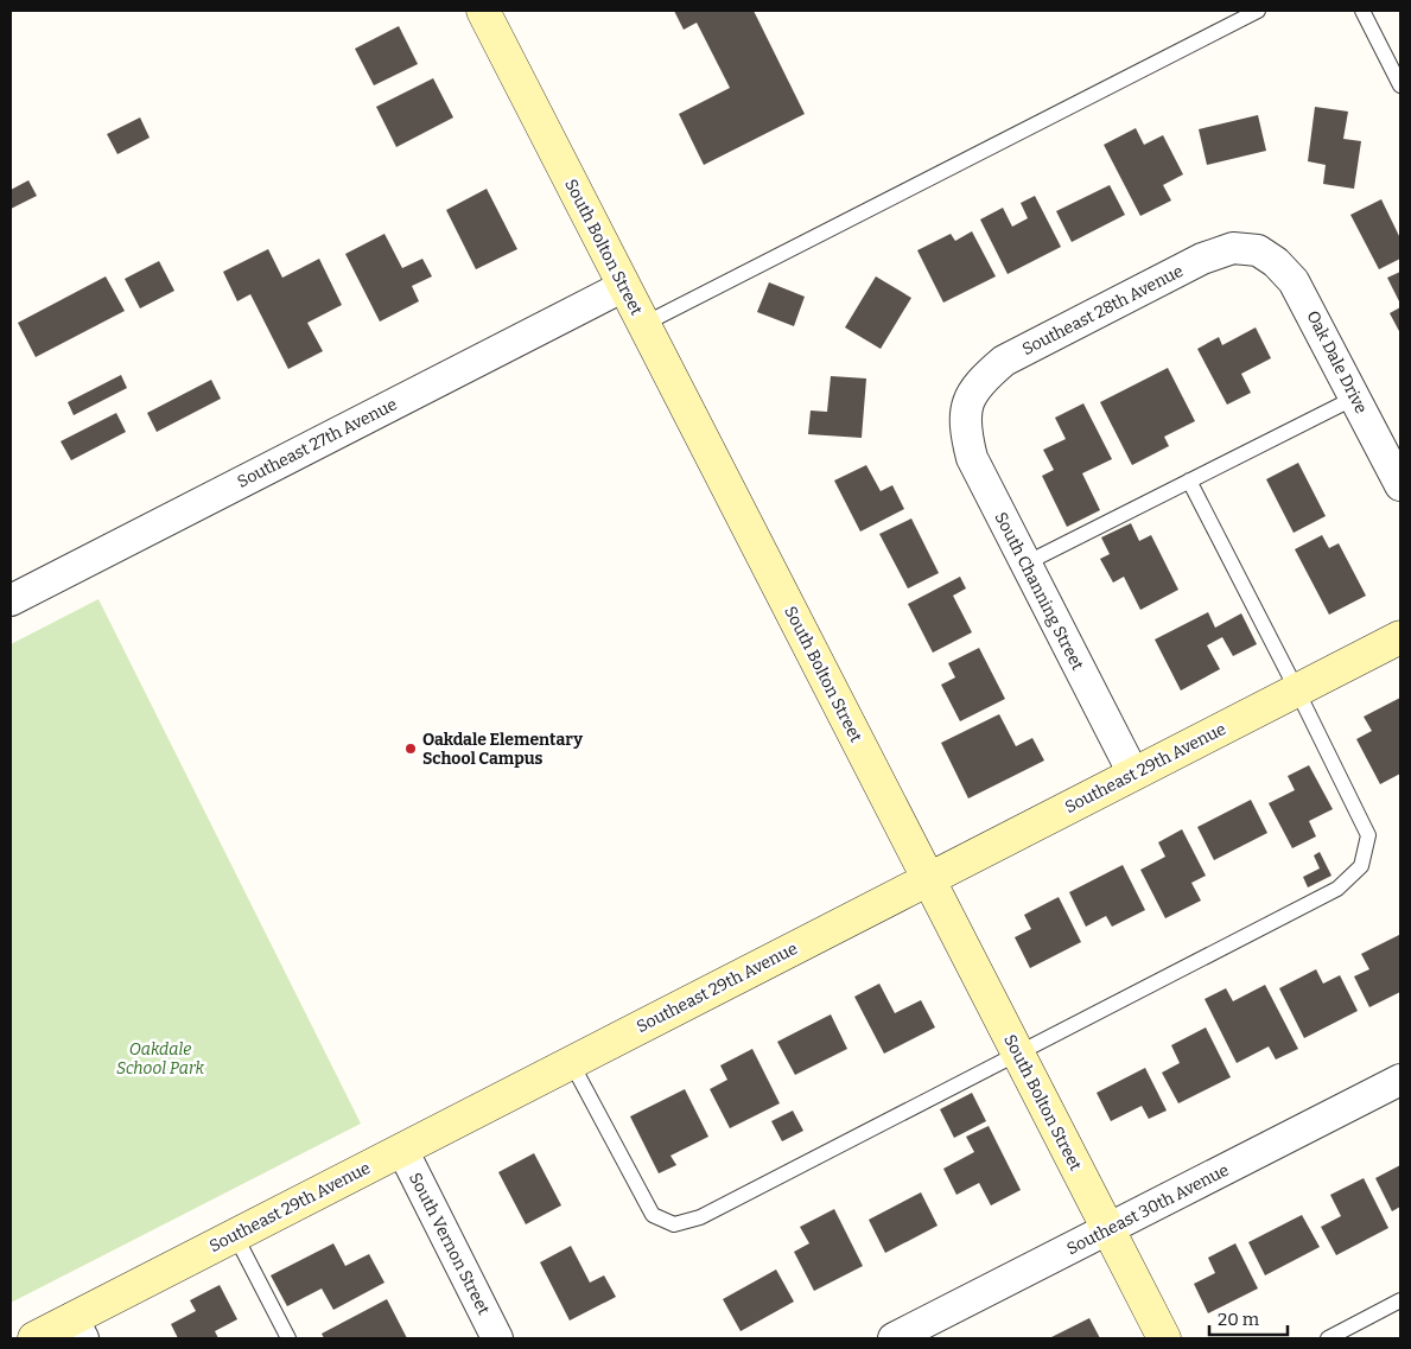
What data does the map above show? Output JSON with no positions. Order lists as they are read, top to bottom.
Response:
{
  "streets": {
    "street": [
      "South Bolton Street",
      "Southeast 28th Avenue",
      "Oak Dale Drive",
      "Southeast 27th Avenue",
      "South Channing Street",
      "Southeast 29th Avenue",
      "Southeast 30th Avenue",
      "South Vernon Street"
    ]
  },
  "crossings": [
    ["South Bolton Street", "Southeast 27th Avenue"],
    ["South Bolton Street", "Southeast 29th Avenue"],
    ["South Bolton Street", "Southeast 30th Avenue"],
    ["Southeast 28th Avenue", "Oak Dale Drive"],
    ["Southeast 28th Avenue", "South Channing Street"],
    ["South Channing Street", "Southeast 29th Avenue"],
    ["Southeast 29th Avenue", "South Vernon Street"]
  ],
  "parks": ["Oakdale School Park"],
  "places": ["Oakdale Elementary School Campus"],
  "scale_bar": "20 m"
}
